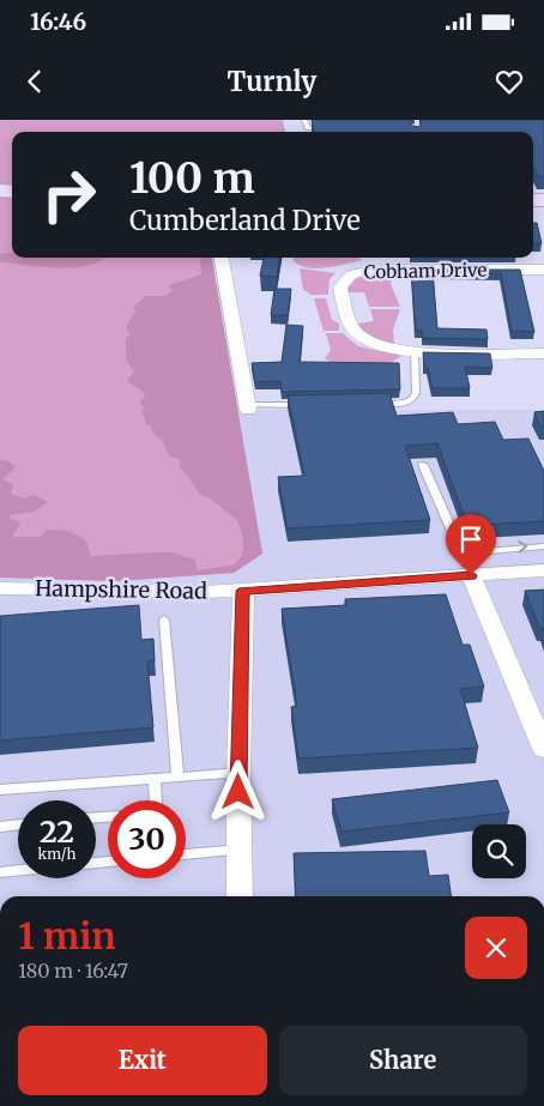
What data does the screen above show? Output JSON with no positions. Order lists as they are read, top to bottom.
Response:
{
  "streets": {
    "street": ["Cobham Drive", "Hampshire Road"]
  },
  "page": {
    "status": "16:46",
    "header": "Turnly",
    "turn": ["100 m", "Cumberland Drive"],
    "speed": "22 km/h",
    "limit": "30",
    "heading": ["1 min", "180 m · 16:47"],
    "buttons": ["Exit", "Share"]
  }
}
